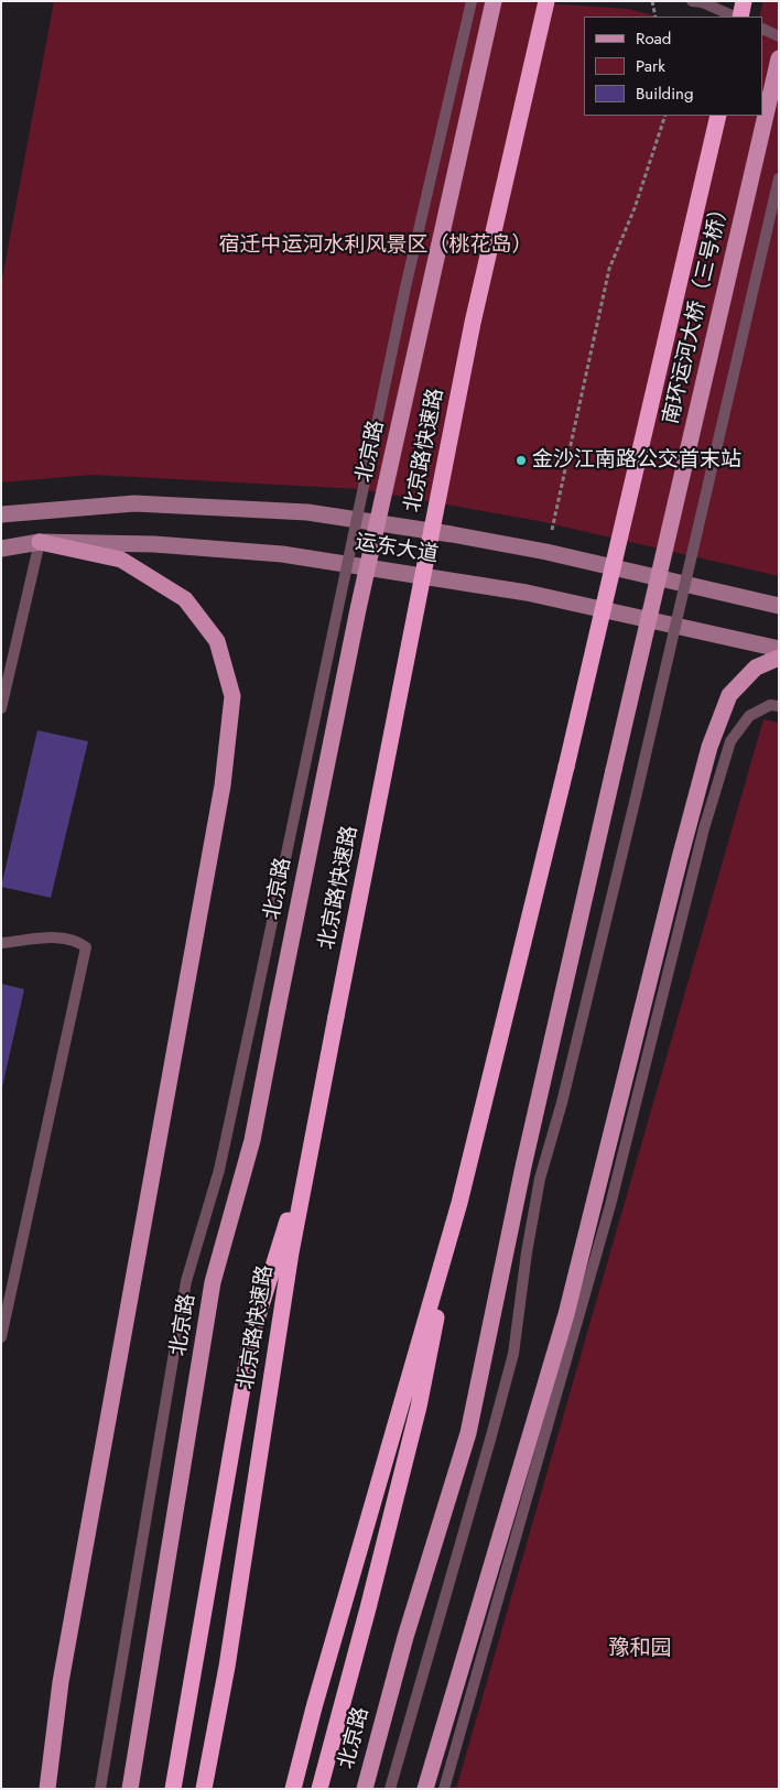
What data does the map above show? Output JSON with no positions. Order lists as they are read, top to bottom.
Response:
{
  "streets": {
    "highway": ["南环运河大桥（三号桥）", "北京路快速路"],
    "main road": ["北京路", "运东大道"]
  },
  "crossings": [
    ["南环运河大桥（三号桥）", "北京路"]
  ],
  "parks": ["宿迁中运河水利风景区（桃花岛）", "豫和园"],
  "places": ["金沙江南路公交首末站"],
  "legend": ["Road", "Park", "Building"]
}
